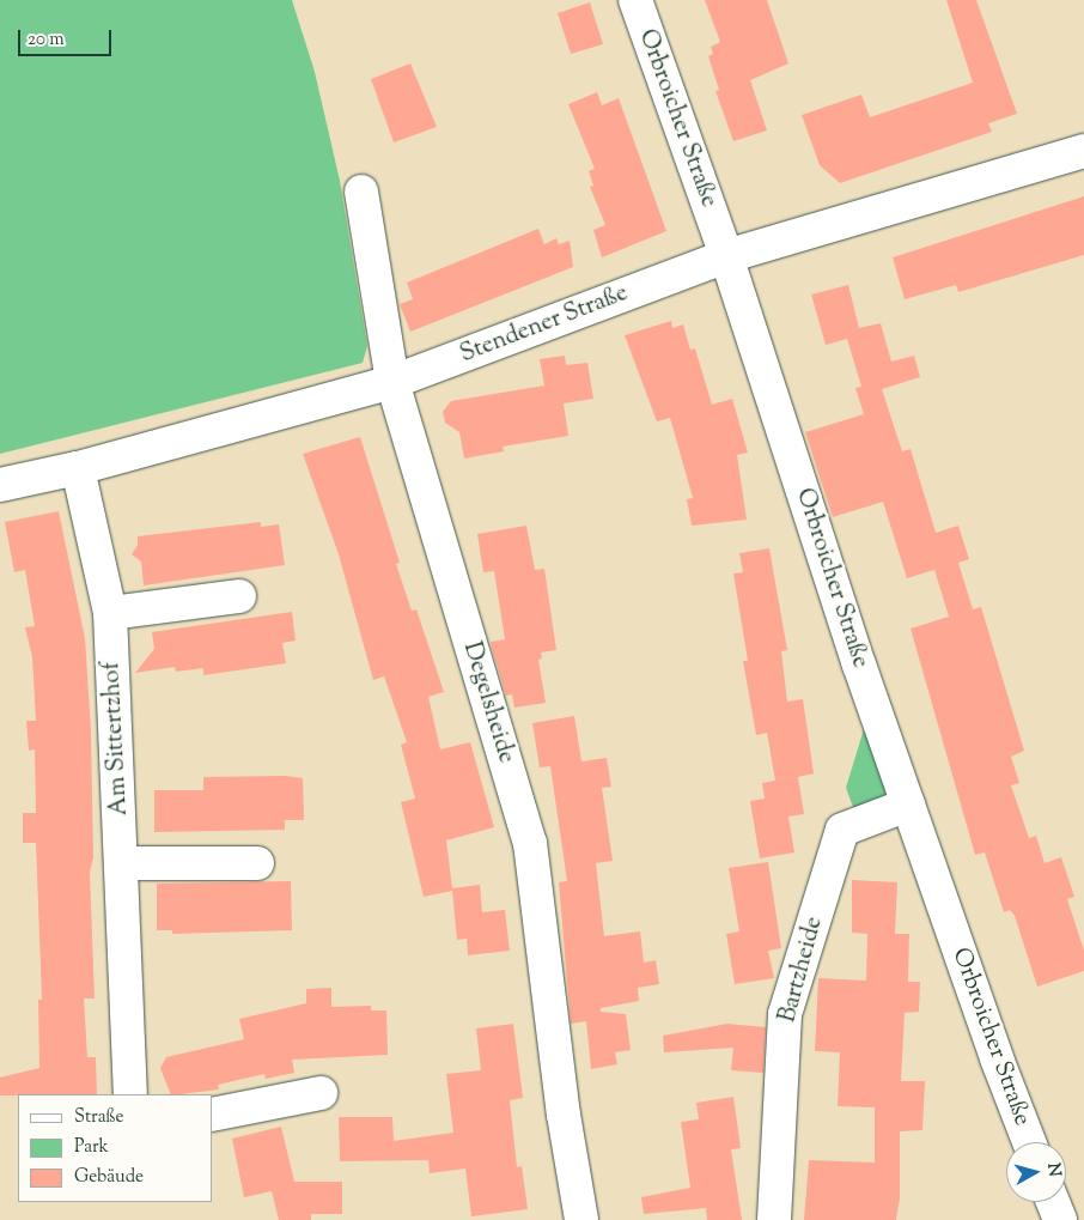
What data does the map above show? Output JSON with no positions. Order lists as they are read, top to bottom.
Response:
{
  "streets": {
    "street": [
      "Orbroicher Straße",
      "Stendener Straße",
      "Degelsheide",
      "Am Sittertzhof",
      "Bartzheide"
    ]
  },
  "crossings": [
    ["Orbroicher Straße", "Stendener Straße"],
    ["Orbroicher Straße", "Bartzheide"],
    ["Stendener Straße", "Degelsheide"],
    ["Stendener Straße", "Am Sittertzhof"]
  ],
  "legend": ["Straße", "Park", "Gebäude"],
  "scale_bar": "20 m",
  "north": "right"
}
